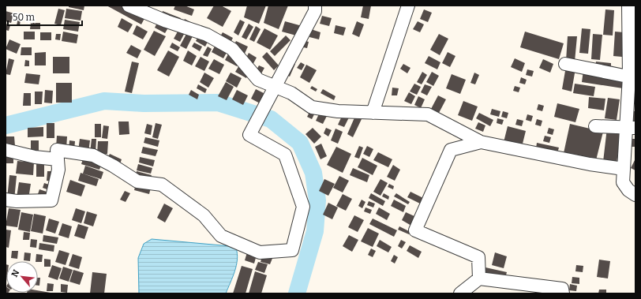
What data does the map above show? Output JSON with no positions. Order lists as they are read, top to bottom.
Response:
{
  "scale_bar": "50 m",
  "north": "top left"
}
